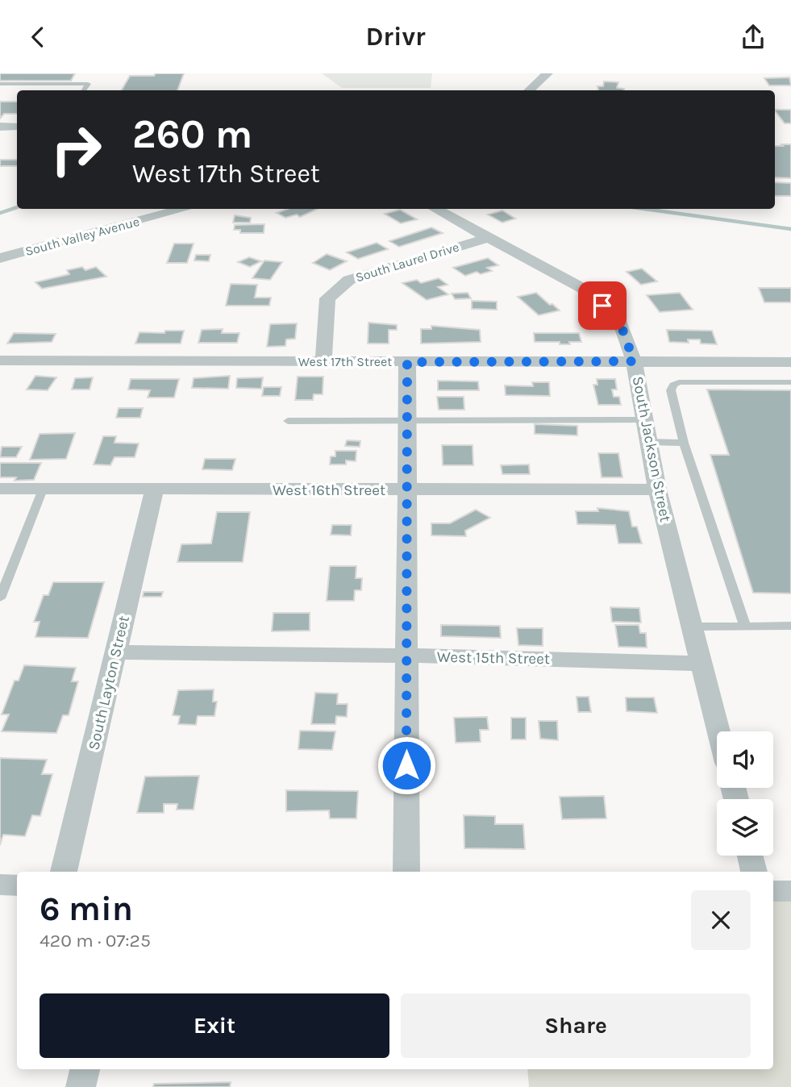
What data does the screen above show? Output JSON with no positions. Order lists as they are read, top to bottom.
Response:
{
  "streets": {
    "street": [
      "South Valley Avenue",
      "South Laurel Drive",
      "West 17th Street",
      "South Jackson Street",
      "West 16th Street",
      "West 15th Street",
      "South Layton Street"
    ]
  },
  "crossings": [
    ["South Laurel Drive", "West 17th Street"],
    ["South Laurel Drive", "South Jackson Street"],
    ["West 17th Street", "South Jackson Street"],
    ["South Jackson Street", "West 16th Street"],
    ["South Jackson Street", "West 15th Street"],
    ["West 16th Street", "South Layton Street"],
    ["West 15th Street", "South Layton Street"]
  ],
  "page": {
    "header": "Drivr",
    "turn": ["260 m", "West 17th Street"],
    "heading": ["6 min", "420 m · 07:25"],
    "buttons": ["Exit", "Share"]
  }
}
